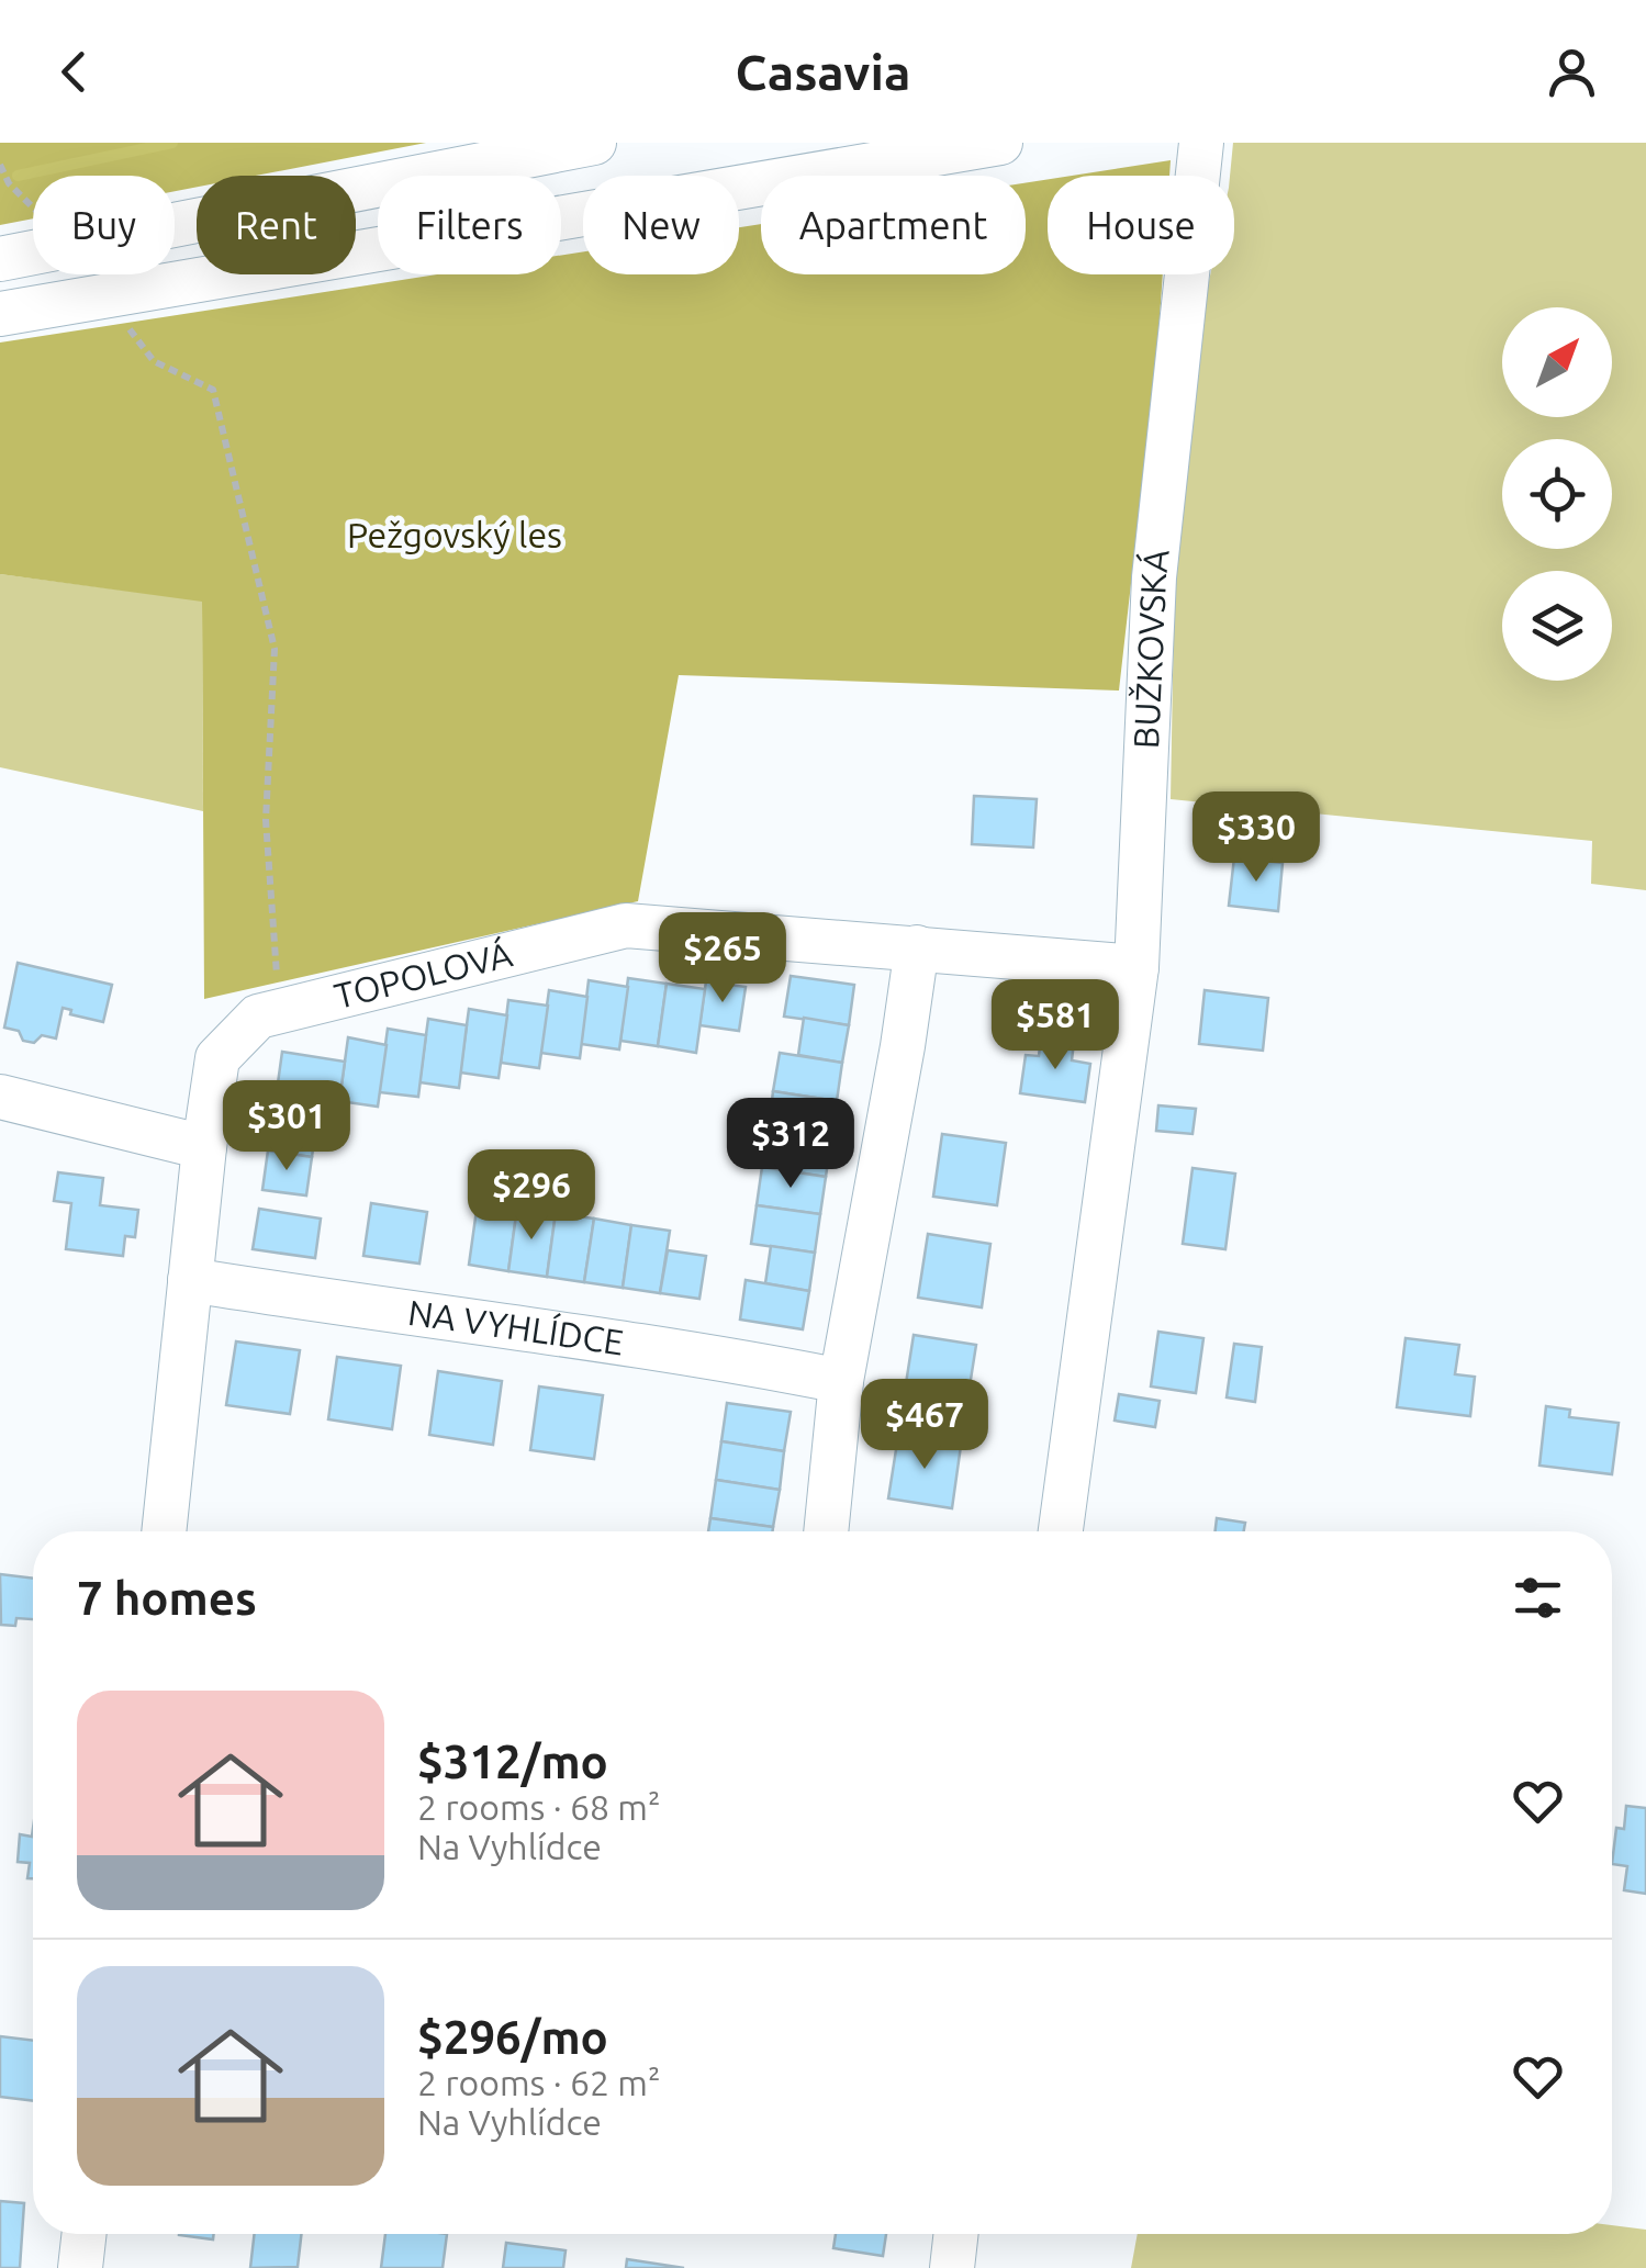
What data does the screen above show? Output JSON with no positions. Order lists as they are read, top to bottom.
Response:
{
  "streets": {
    "street": ["BUŽKOVSKÁ", "TOPOLOVÁ", "NA VYHLÍDCE"]
  },
  "crossings": [
    ["BUŽKOVSKÁ", "TOPOLOVÁ"]
  ],
  "parks": ["Pežgovský les"],
  "north": "top right",
  "page": {
    "header": "Casavia",
    "chip": [
      "Buy",
      "Rent",
      "Filters",
      "New",
      "Apartment",
      "House"
    ],
    "price": [
      "$330",
      "$265",
      "$581",
      "$301",
      "$312",
      "$296",
      "$467"
    ],
    "heading": "7 homes",
    "list": [
      {
        "name": "$312/mo",
        "note": "2 rooms · 68 m² · Na Vyhlídce"
      },
      {
        "name": "$296/mo",
        "note": "2 rooms · 62 m² · Na Vyhlídce"
      }
    ]
  }
}
